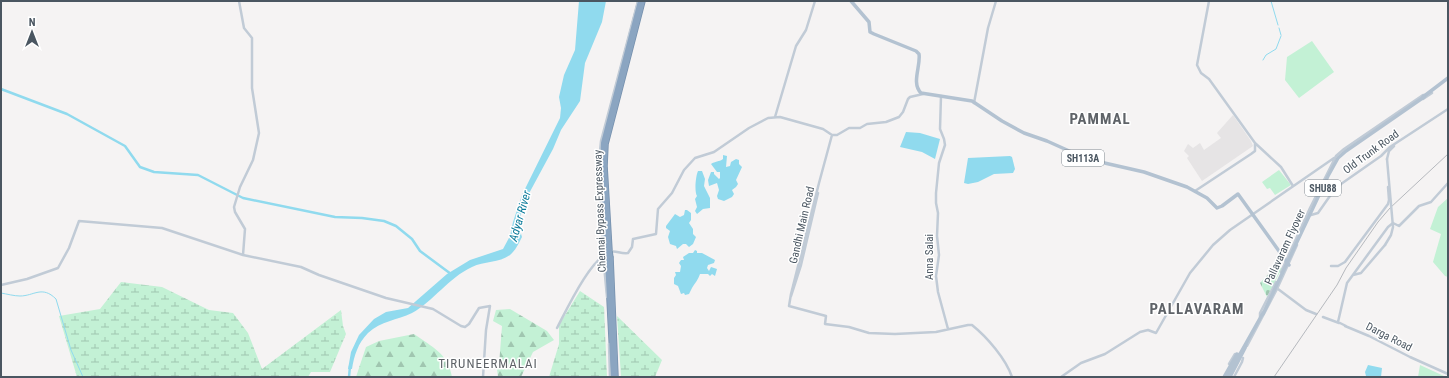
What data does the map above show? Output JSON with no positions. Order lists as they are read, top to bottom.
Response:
{
  "streets": {
    "highway": ["Chennai Bypass Expressway"],
    "main road": ["SH113A", "SHU88", "Pallavaram Flyover"],
    "street": [
      "Old Trunk Road",
      "Gandhi Main Road",
      "Anna Salai",
      "Darga Road"
    ]
  },
  "crossings": [
    ["SHU88", "Pallavaram Flyover"],
    ["Gandhi Main Road", "Anna Salai"]
  ],
  "districts": ["PAMMAL", "PALLAVARAM", "TIRUNEERMALAI"],
  "water": ["Adyar River"],
  "north": "top"
}
